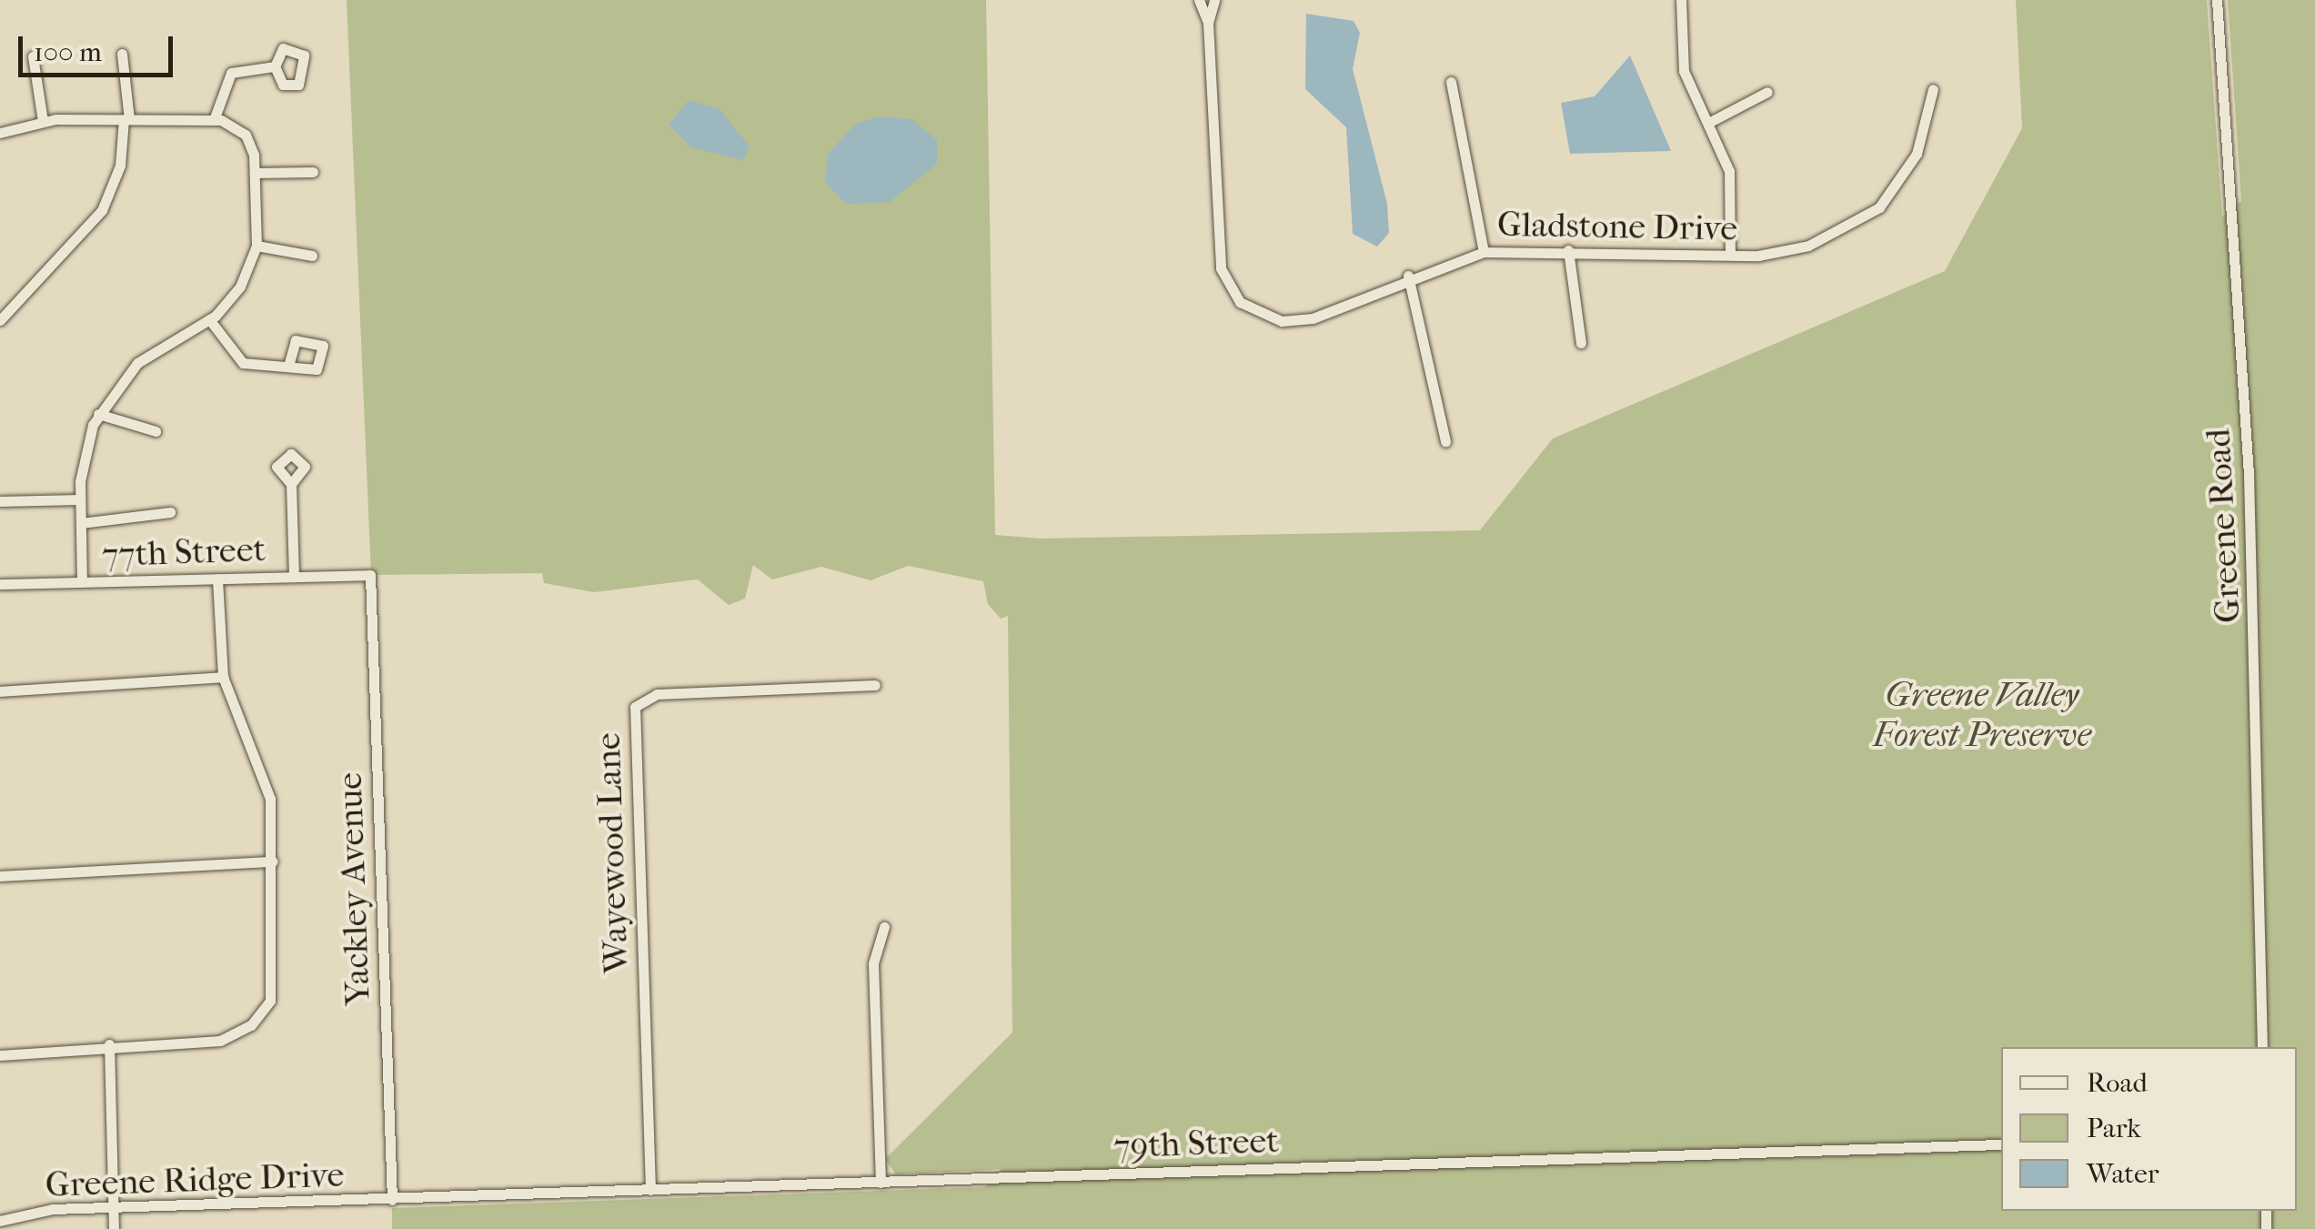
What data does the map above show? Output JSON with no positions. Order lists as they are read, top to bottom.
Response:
{
  "streets": {
    "street": [
      "Gladstone Drive",
      "Greene Road",
      "77th Street",
      "Wayewood Lane",
      "Yackley Avenue",
      "79th Street",
      "Greene Ridge Drive"
    ]
  },
  "crossings": [
    ["77th Street", "Yackley Avenue"],
    ["Wayewood Lane", "79th Street"],
    ["Yackley Avenue", "79th Street"],
    ["Yackley Avenue", "Greene Ridge Drive"],
    ["79th Street", "Greene Ridge Drive"]
  ],
  "parks": ["Greene Valley Forest Preserve"],
  "legend": ["Road", "Park", "Water"],
  "scale_bar": "100 m"
}
